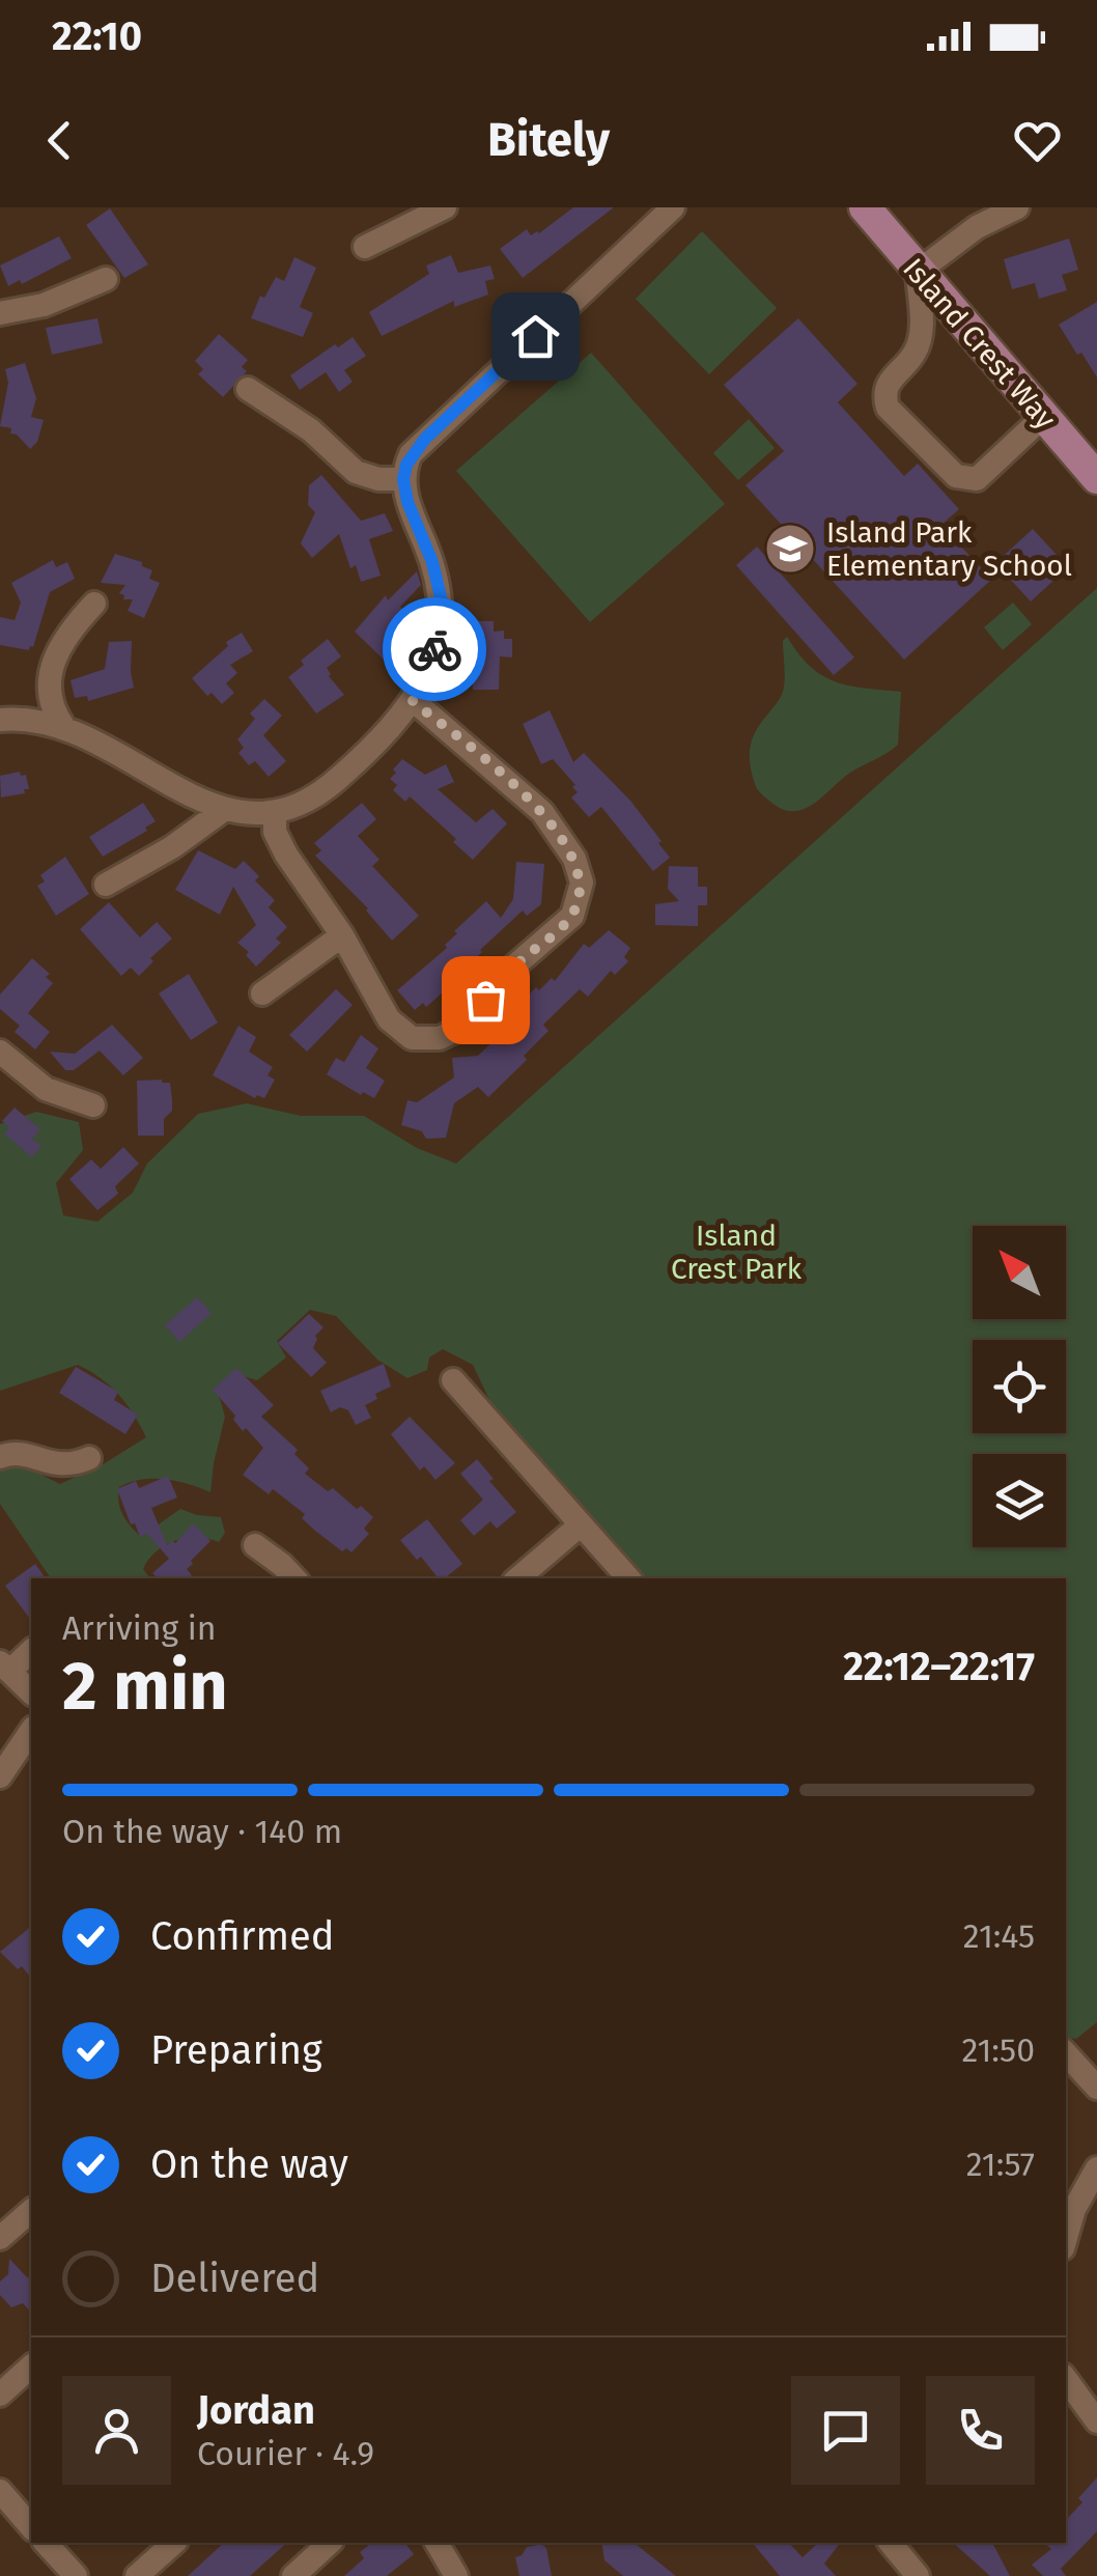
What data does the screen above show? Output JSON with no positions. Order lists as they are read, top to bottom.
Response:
{
  "streets": {
    "main road": ["Island Crest Way"]
  },
  "parks": ["Island Crest Park"],
  "places": {
    "school or university": ["Island Park Elementary School"]
  },
  "north": "top left",
  "page": {
    "status": "22:10",
    "header": "Bitely",
    "heading": ["2 min", "Arriving in", "22:12–22:17"],
    "panel": ["Jordan", "Courier · 4.9"],
    "bar": "On the way · 140 m",
    "list": [
      ["Confirmed", "21:45"],
      ["Preparing", "21:50"],
      ["On the way", "21:57"],
      "Delivered"
    ]
  }
}
